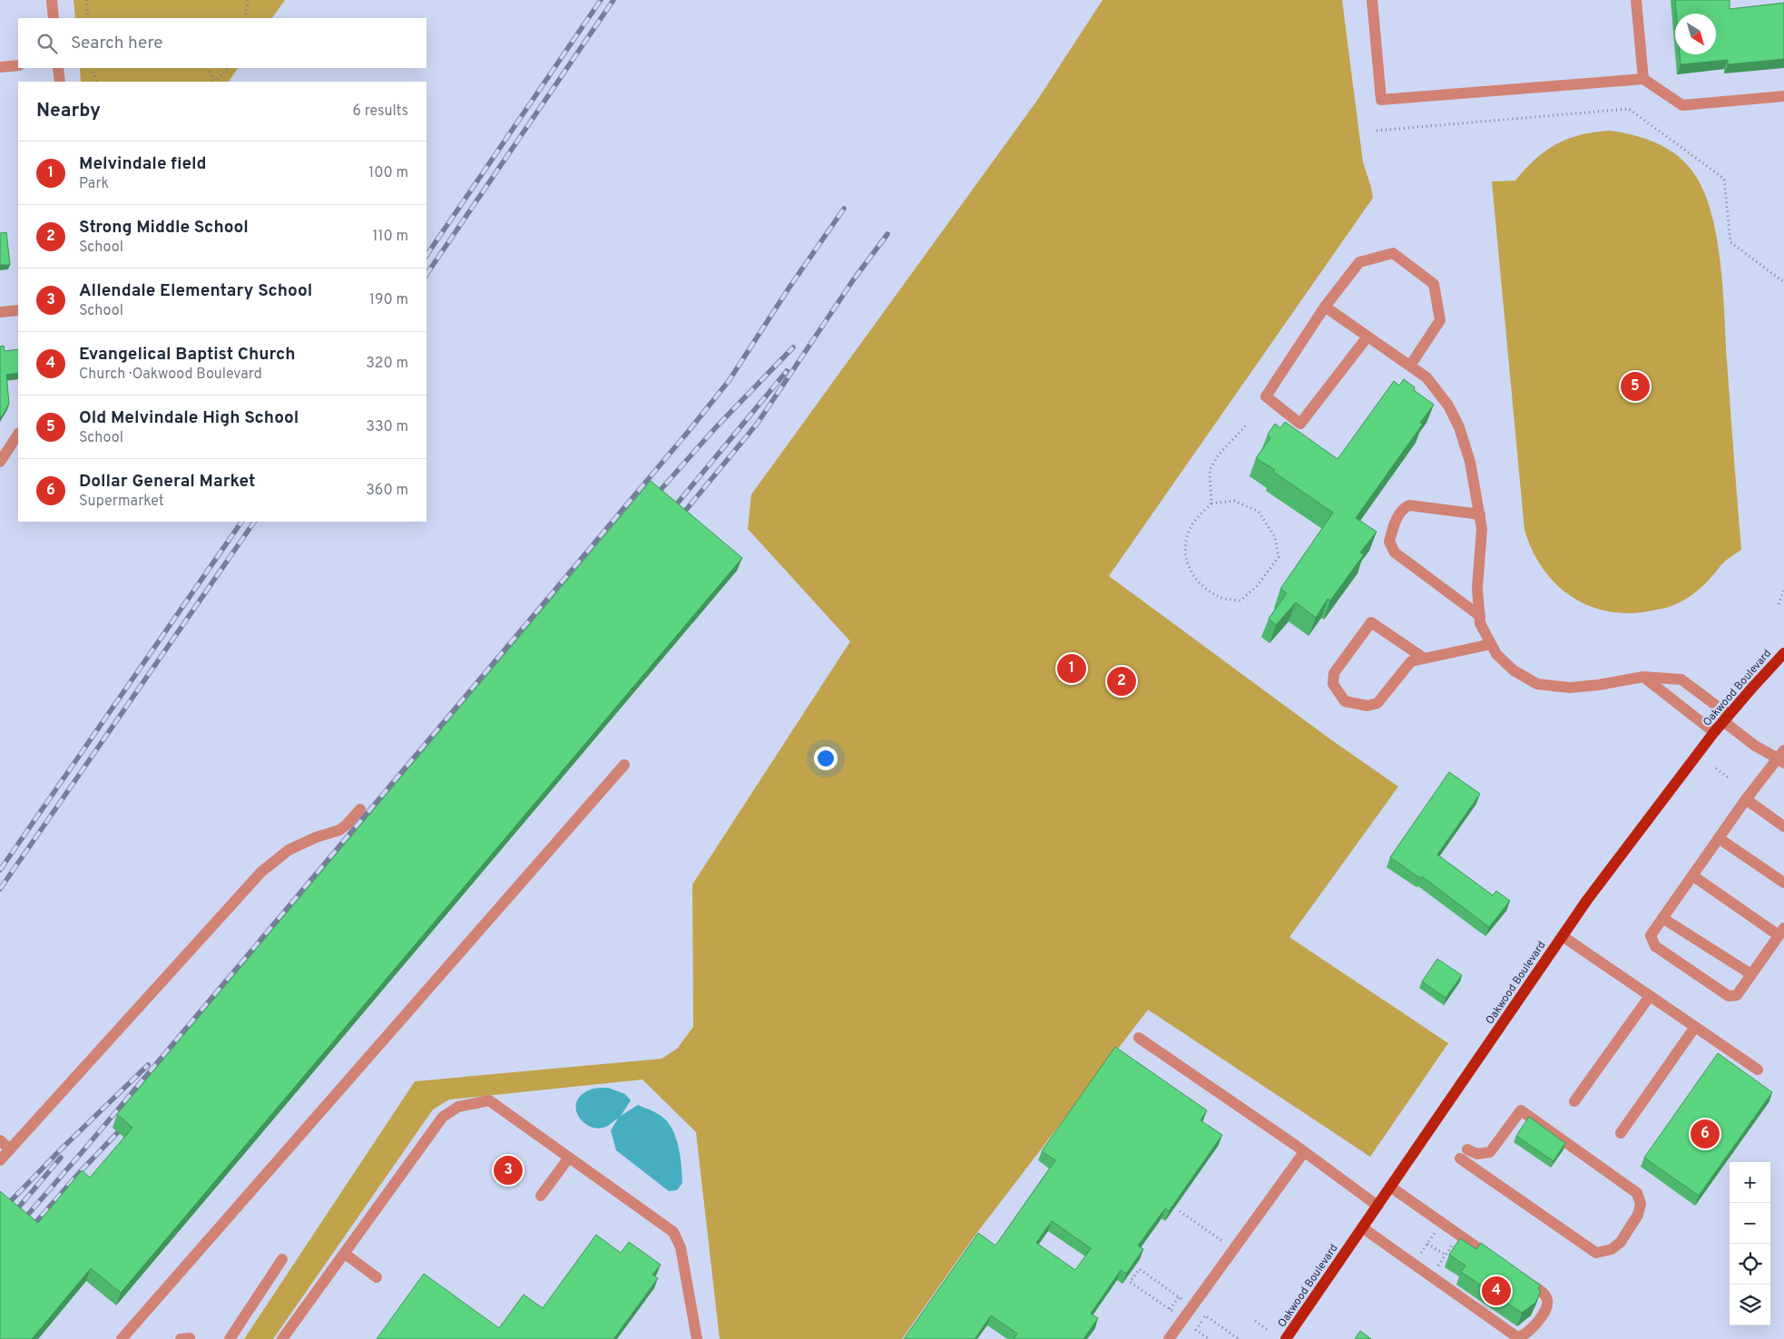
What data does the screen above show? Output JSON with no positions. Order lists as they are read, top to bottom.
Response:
{
  "streets": {
    "main road": ["Oakwood Boulevard"]
  },
  "north": "bottom right",
  "page": {
    "search": "Search here",
    "heading": ["Nearby", "6 results"],
    "list": [
      {
        "mark": "1",
        "name": "Melvindale field",
        "note": "Park",
        "value": "100 m"
      },
      {
        "mark": "2",
        "name": "Strong Middle School",
        "note": "School",
        "value": "110 m"
      },
      {
        "mark": "3",
        "name": "Allendale Elementary School",
        "note": "School",
        "value": "190 m"
      },
      {
        "mark": "4",
        "name": "Evangelical Baptist Church",
        "note": "Church · Oakwood Boulevard",
        "value": "320 m"
      },
      {
        "mark": "5",
        "name": "Old Melvindale High School",
        "note": "School",
        "value": "330 m"
      },
      {
        "mark": "6",
        "name": "Dollar General Market",
        "note": "Supermarket",
        "value": "360 m"
      }
    ],
    "pins": [
      "5",
      "1",
      "2",
      "6",
      "3",
      "4"
    ],
    "map_buttons": ["+", "−"]
  }
}
